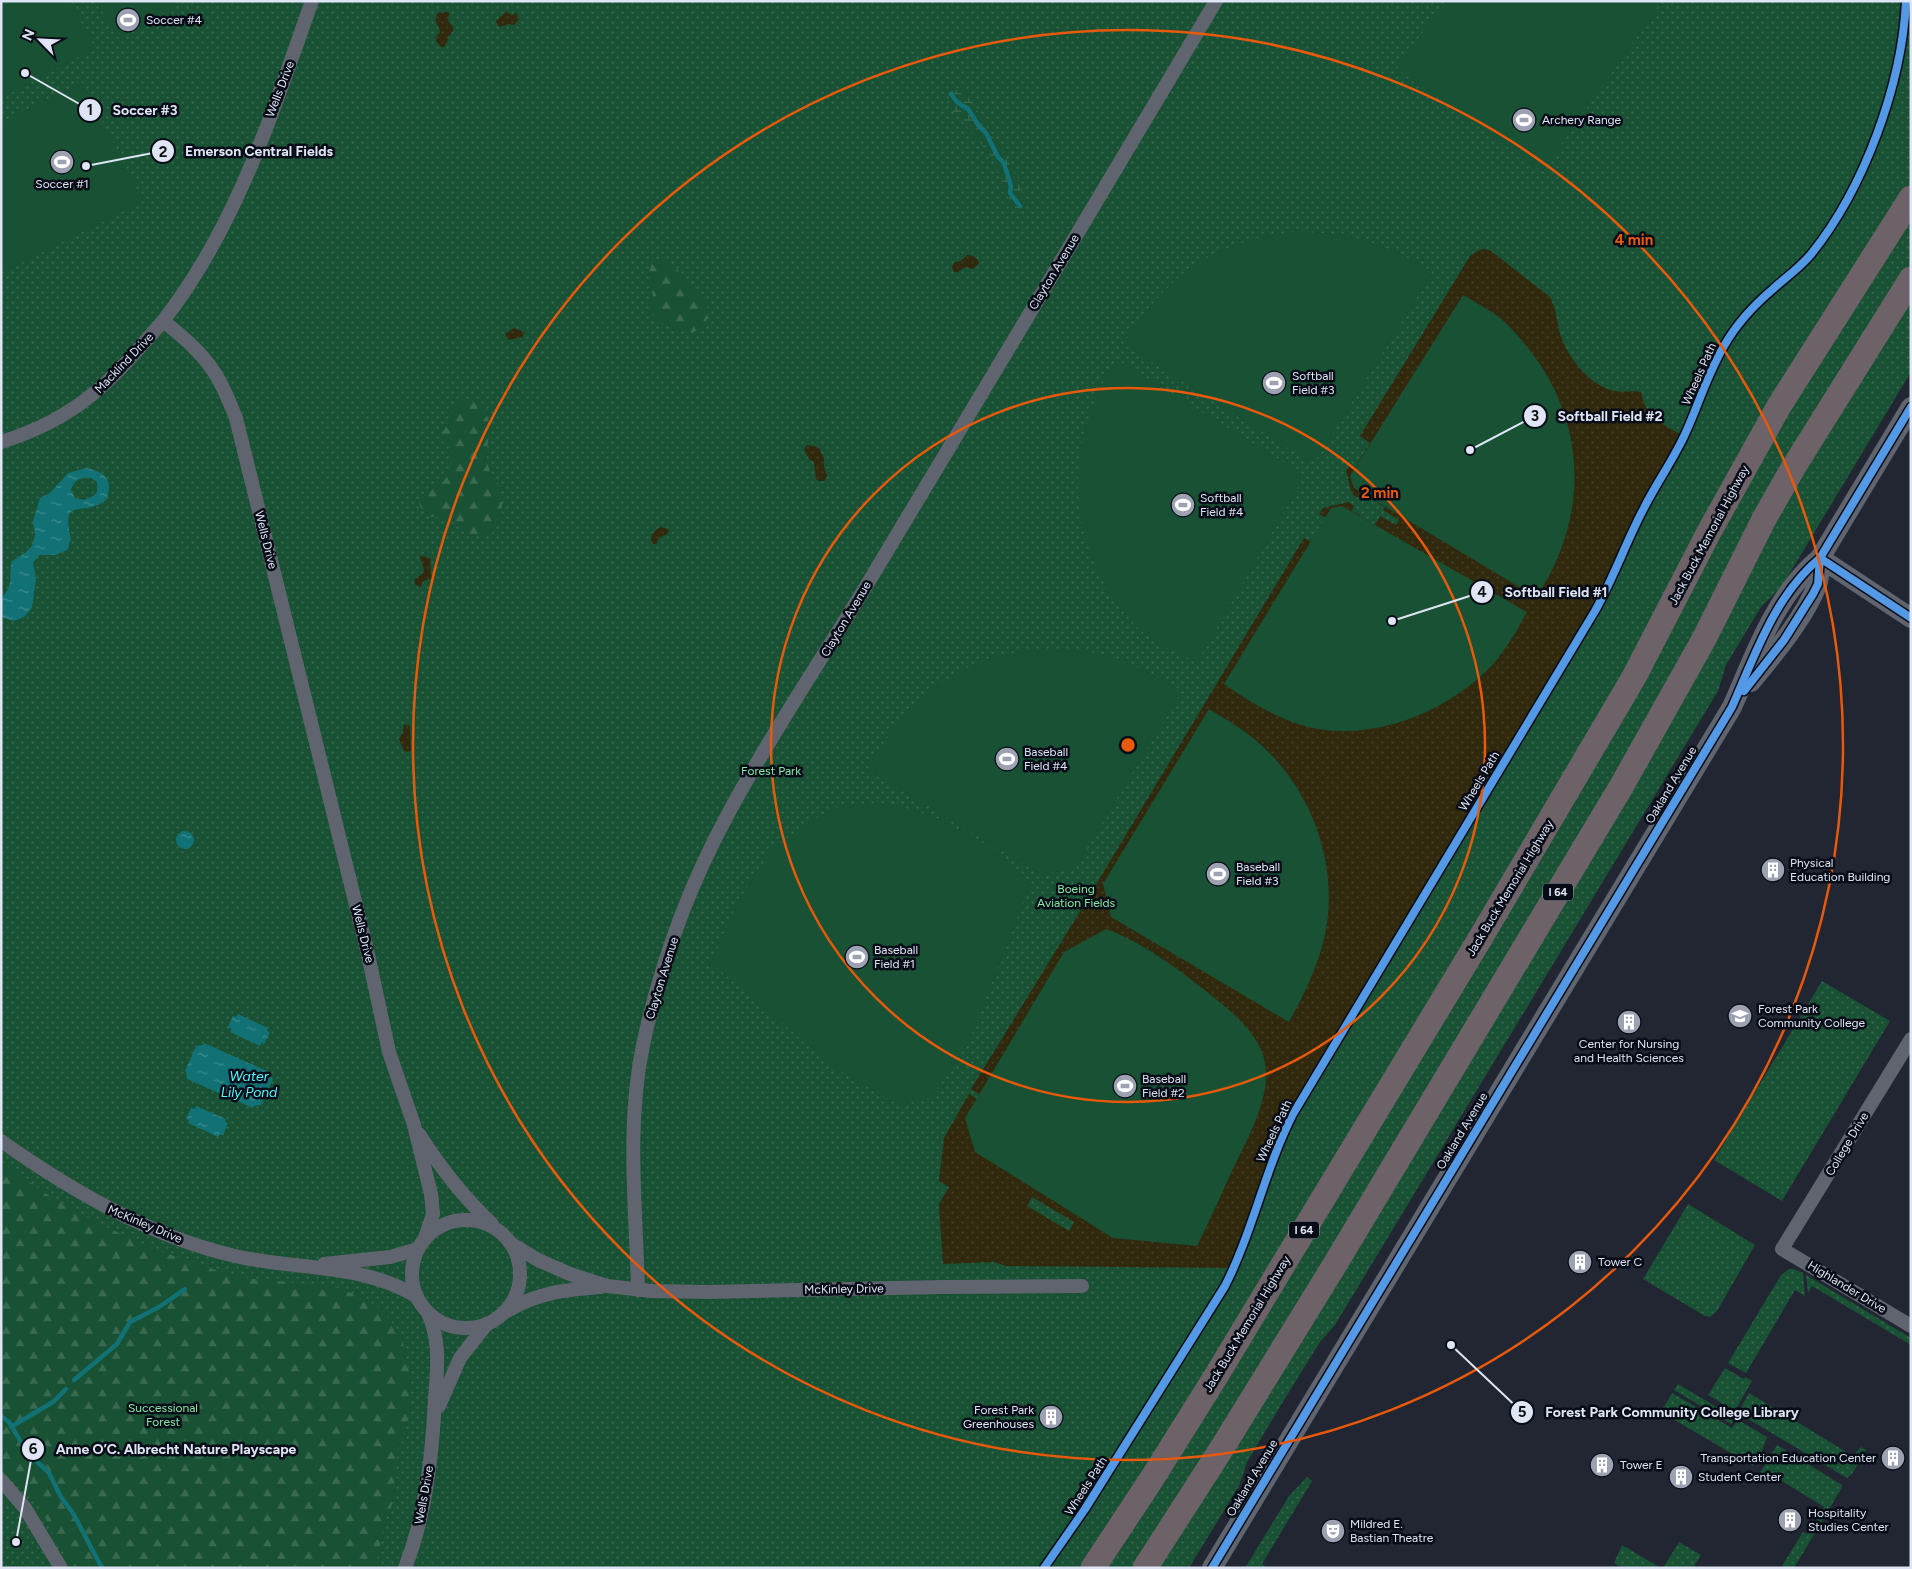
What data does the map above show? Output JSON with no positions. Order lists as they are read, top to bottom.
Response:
{
  "streets": {
    "highway": ["Jack Buck Memorial Highway", "I 64"],
    "street": [
      "Wells Drive",
      "Clayton Avenue",
      "Macklind Drive",
      "Oakland Avenue",
      "College Drive",
      "McKinley Drive",
      "Highlander Drive"
    ],
    "cycle path": ["Wheels Path"]
  },
  "crossings": [
    ["Wells Drive", "Macklind Drive"],
    ["Wells Drive", "McKinley Drive"],
    ["Clayton Avenue", "McKinley Drive"],
    ["College Drive", "Highlander Drive"]
  ],
  "water": ["Water Lily Pond"],
  "parks": ["Forest Park", "Boeing Aviation Fields", "Successional Forest"],
  "places": {
    "sports": [
      "Soccer #4",
      "Archery Range",
      "Soccer #1",
      "Softball Field #3",
      "Softball Field #4",
      "Baseball Field #4",
      "Baseball Field #3",
      "Baseball Field #1",
      "Baseball Field #2"
    ],
    "other": [
      "Soccer #3",
      "Emerson Central Fields",
      "Softball Field #2",
      "Softball Field #1",
      "Forest Park Community College Library",
      "Anne O’C. Albrecht Nature Playscape"
    ],
    "building": [
      "Physical Education Building",
      "Center for Nursing and Health Sciences",
      "Tower C",
      "Forest Park Greenhouses",
      "Transportation Education Center",
      "Tower E",
      "Student Center",
      "Hospitality Studies Center"
    ],
    "school or university": ["Forest Park Community College"],
    "theatre": ["Mildred E. Bastian Theatre"]
  },
  "north": "top left",
  "rings": ["4 min", "2 min"]
}
